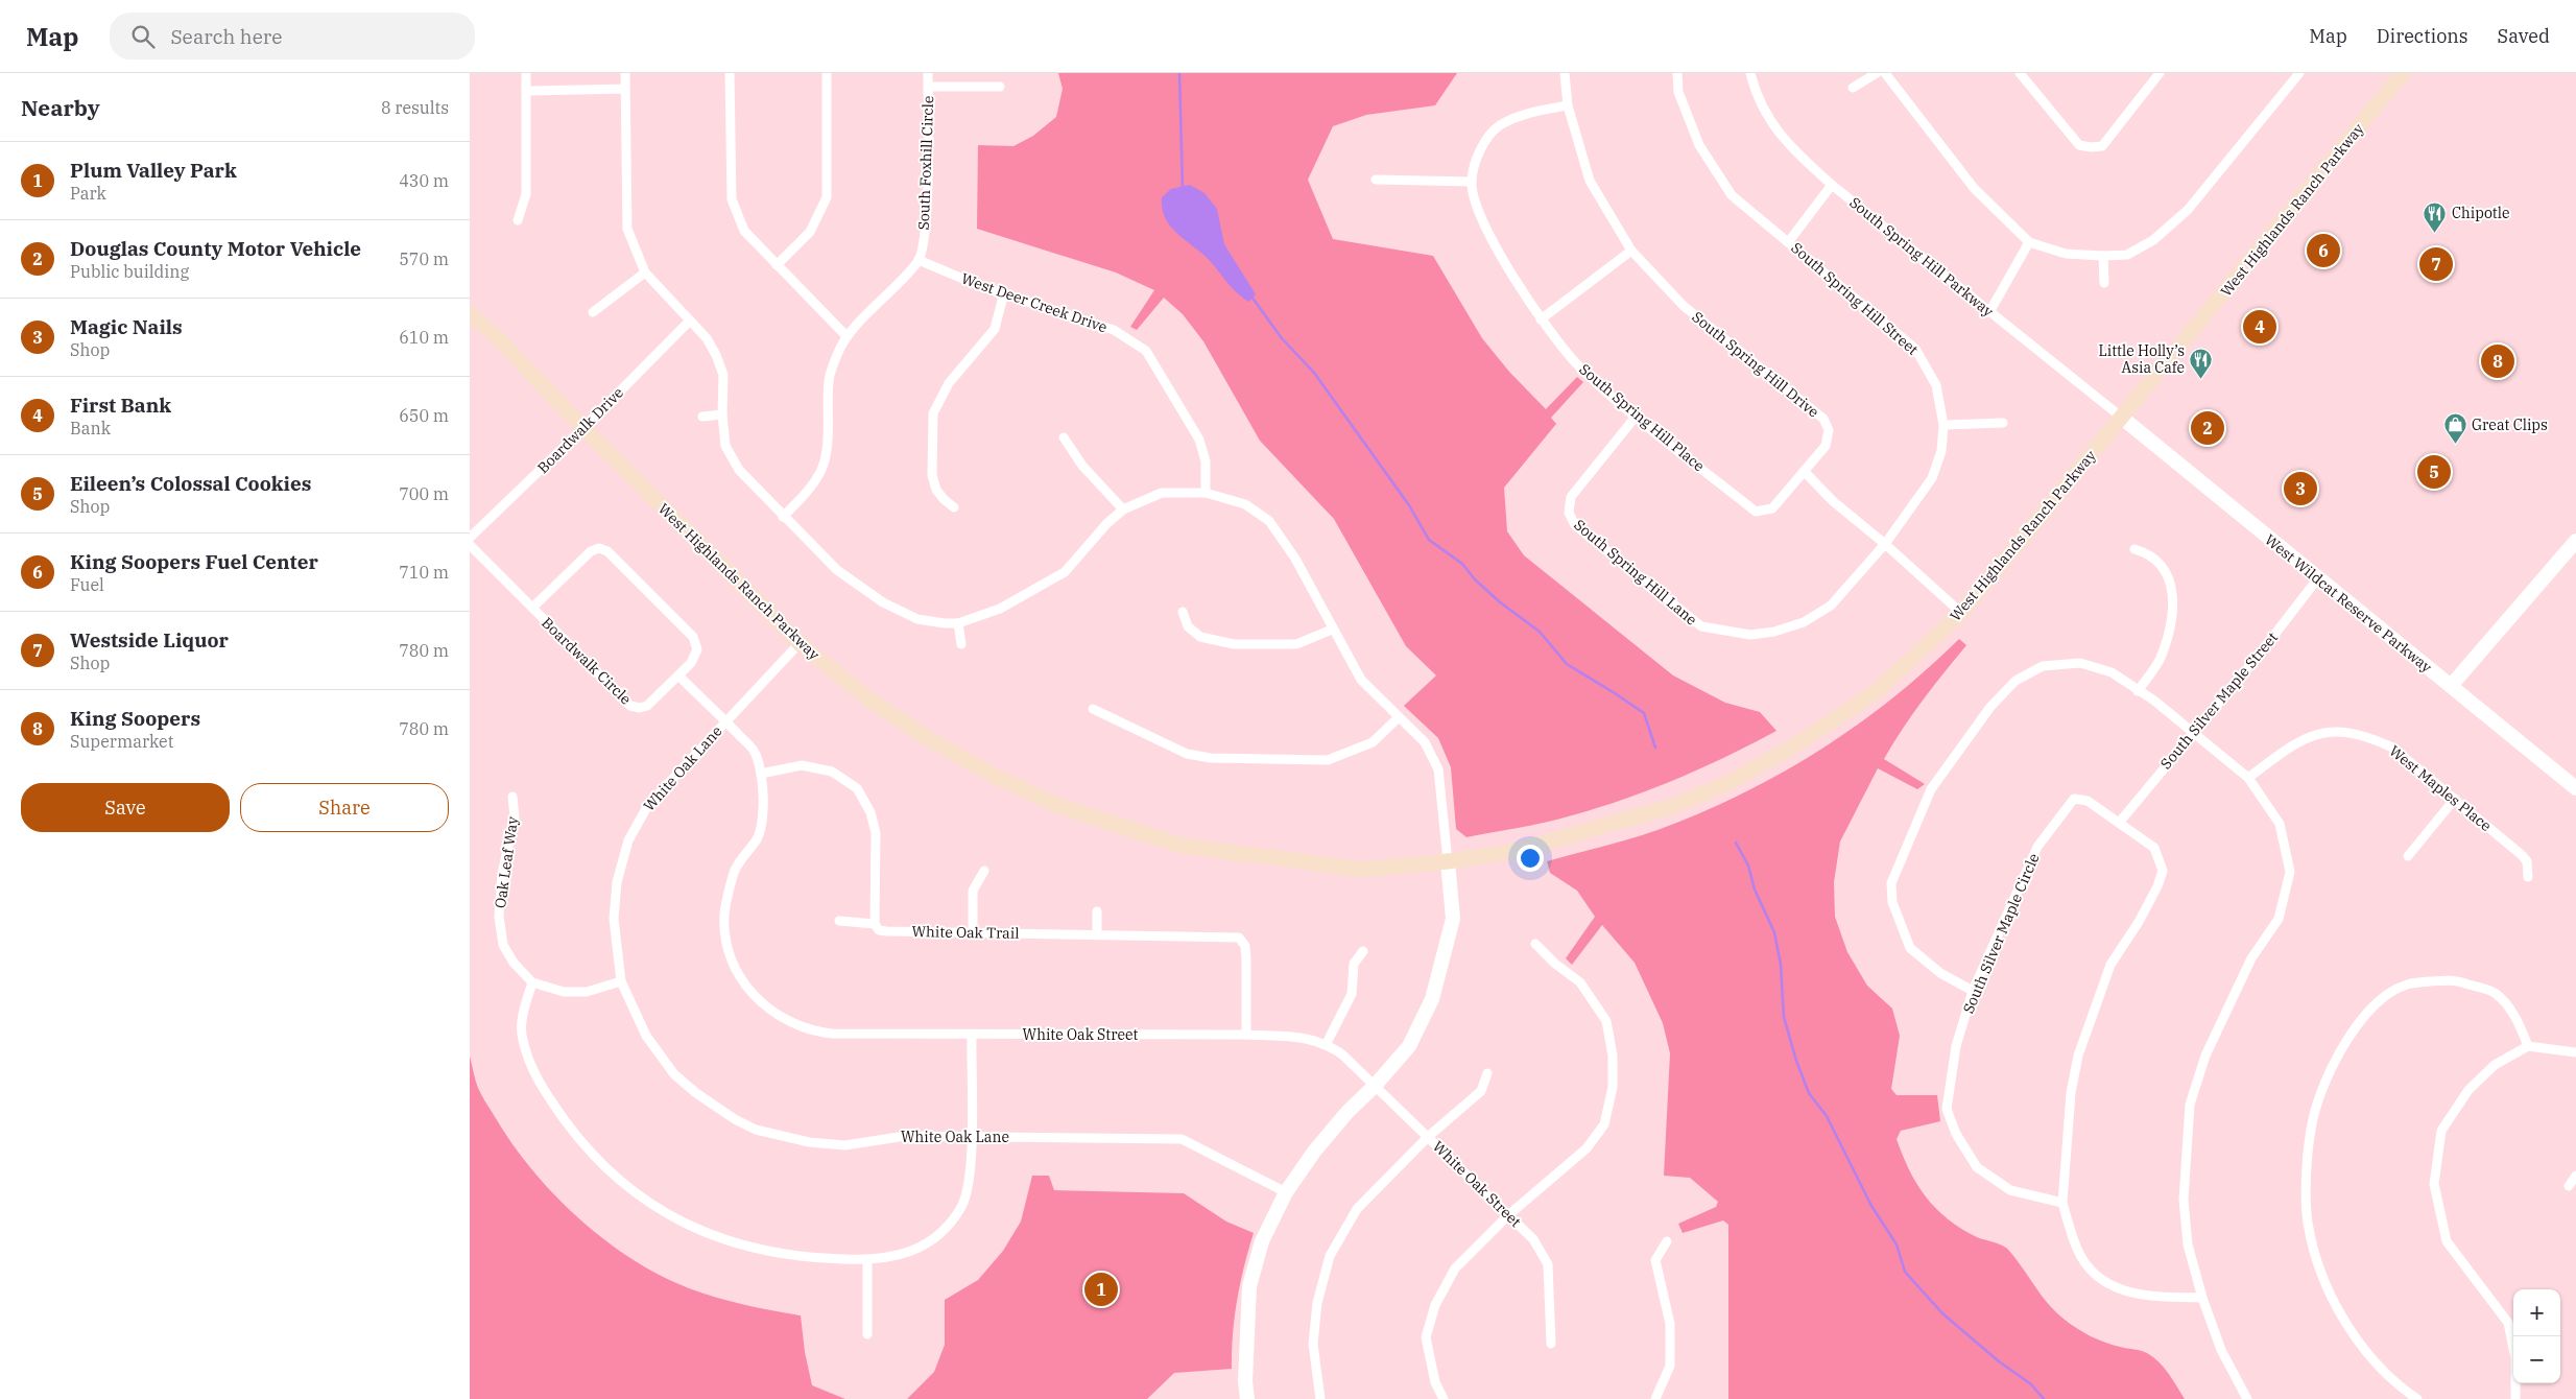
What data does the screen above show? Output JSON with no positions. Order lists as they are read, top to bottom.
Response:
{
  "streets": {
    "main road": ["West Highlands Ranch Parkway"],
    "street": [
      "South Foxhill Circle",
      "South Spring Hill Parkway",
      "South Spring Hill Street",
      "West Deer Creek Drive",
      "South Spring Hill Drive",
      "South Spring Hill Place",
      "Boardwalk Drive",
      "South Spring Hill Lane",
      "West Wildcat Reserve Parkway",
      "Boardwalk Circle",
      "South Silver Maple Street",
      "White Oak Lane",
      "West Maples Place",
      "Oak Leaf Way",
      "White Oak Trail",
      "South Silver Maple Circle",
      "White Oak Street"
    ]
  },
  "crossings": [
    ["South Foxhill Circle", "West Deer Creek Drive"],
    ["West Highlands Ranch Parkway", "South Spring Hill Parkway"],
    ["West Highlands Ranch Parkway", "Boardwalk Drive"],
    ["West Highlands Ranch Parkway", "West Wildcat Reserve Parkway"],
    ["West Highlands Ranch Parkway", "White Oak Lane"],
    ["South Spring Hill Parkway", "West Wildcat Reserve Parkway"],
    ["South Spring Hill Street", "South Spring Hill Lane"],
    ["South Spring Hill Drive", "South Spring Hill Place"],
    ["South Spring Hill Place", "South Spring Hill Lane"],
    ["West Wildcat Reserve Parkway", "South Silver Maple Street"],
    ["Boardwalk Circle", "White Oak Street"],
    ["South Silver Maple Street", "South Silver Maple Circle"],
    ["White Oak Lane", "Oak Leaf Way"],
    ["White Oak Lane", "White Oak Street"],
    ["White Oak Trail", "White Oak Street"]
  ],
  "places": {
    "restaurant": ["Chipotle", "Little Holly’s Asia Cafe"],
    "shop": ["Great Clips"]
  },
  "page": {
    "header": "Map",
    "search": "Search here",
    "nav": ["Map", "Directions", "Saved"],
    "heading": ["Nearby", "8 results"],
    "list": [
      {
        "mark": "1",
        "name": "Plum Valley Park",
        "note": "Park",
        "value": "430 m"
      },
      {
        "mark": "2",
        "name": "Douglas County Motor Vehicle",
        "note": "Public building",
        "value": "570 m"
      },
      {
        "mark": "3",
        "name": "Magic Nails",
        "note": "Shop",
        "value": "610 m"
      },
      {
        "mark": "4",
        "name": "First Bank",
        "note": "Bank",
        "value": "650 m"
      },
      {
        "mark": "5",
        "name": "Eileen’s Colossal Cookies",
        "note": "Shop",
        "value": "700 m"
      },
      {
        "mark": "6",
        "name": "King Soopers Fuel Center",
        "note": "Fuel",
        "value": "710 m"
      },
      {
        "mark": "7",
        "name": "Westside Liquor",
        "note": "Shop",
        "value": "780 m"
      },
      {
        "mark": "8",
        "name": "King Soopers",
        "note": "Supermarket",
        "value": "780 m"
      }
    ],
    "pins": [
      "6",
      "7",
      "4",
      "8",
      "2",
      "5",
      "3",
      "1"
    ],
    "buttons": ["Save", "Share"],
    "map_buttons": ["+", "−"]
  }
}
